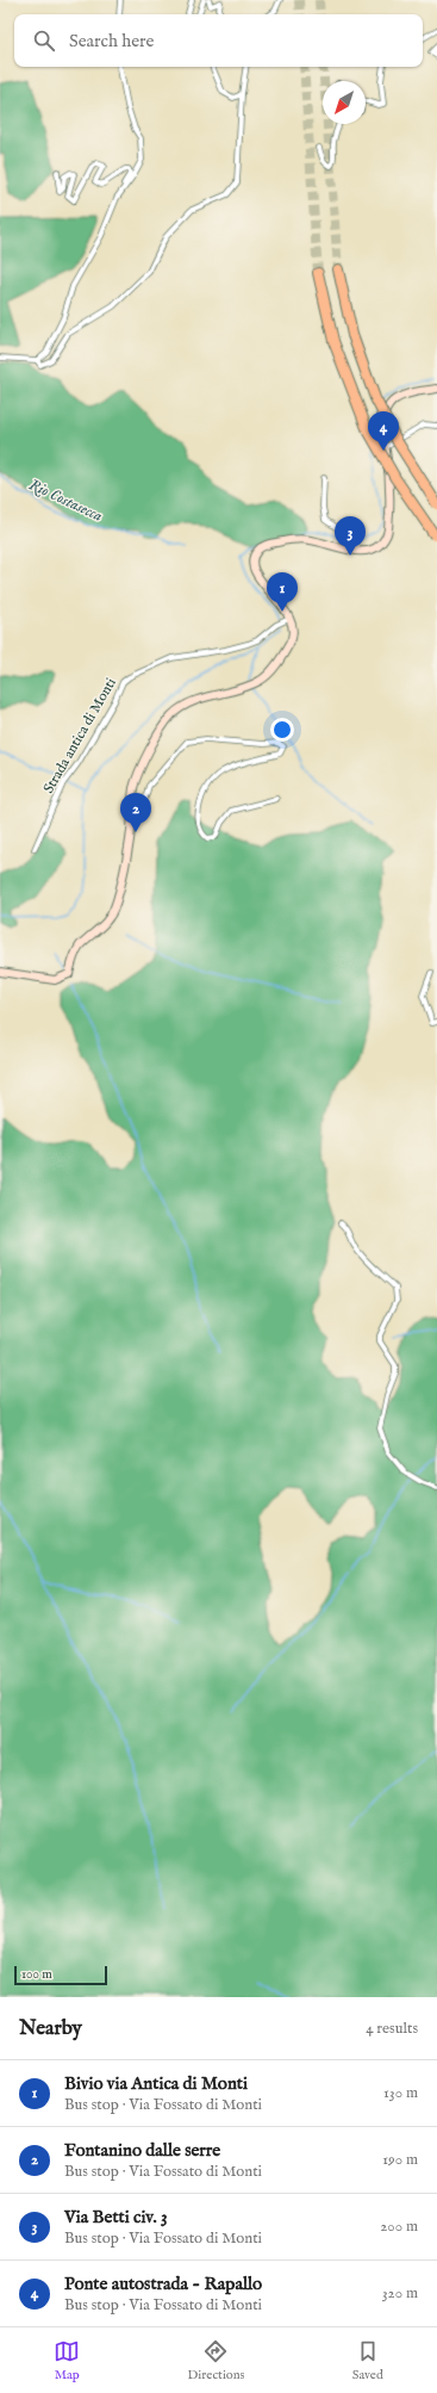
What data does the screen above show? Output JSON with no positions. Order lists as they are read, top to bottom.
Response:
{
  "streets": {
    "street": ["Strada antica di Monti"]
  },
  "water": ["Rio Costasecca"],
  "scale_bar": "100 m",
  "north": "bottom left",
  "page": {
    "search": "Search here",
    "pins": [
      "4",
      "3",
      "1",
      "2"
    ],
    "scale": "100 m",
    "heading": ["Nearby", "4 results"],
    "list": [
      {
        "mark": "1",
        "name": "Bivio via Antica di Monti",
        "note": "Bus stop · Via Fossato di Monti",
        "value": "130 m"
      },
      {
        "mark": "2",
        "name": "Fontanino dalle serre",
        "note": "Bus stop · Via Fossato di Monti",
        "value": "190 m"
      },
      {
        "mark": "3",
        "name": "Via Betti civ. 3",
        "note": "Bus stop · Via Fossato di Monti",
        "value": "200 m"
      },
      {
        "mark": "4",
        "name": "Ponte autostrada - Rapallo",
        "note": "Bus stop · Via Fossato di Monti",
        "value": "320 m"
      }
    ],
    "nav": ["Map", "Directions", "Saved"]
  }
}
